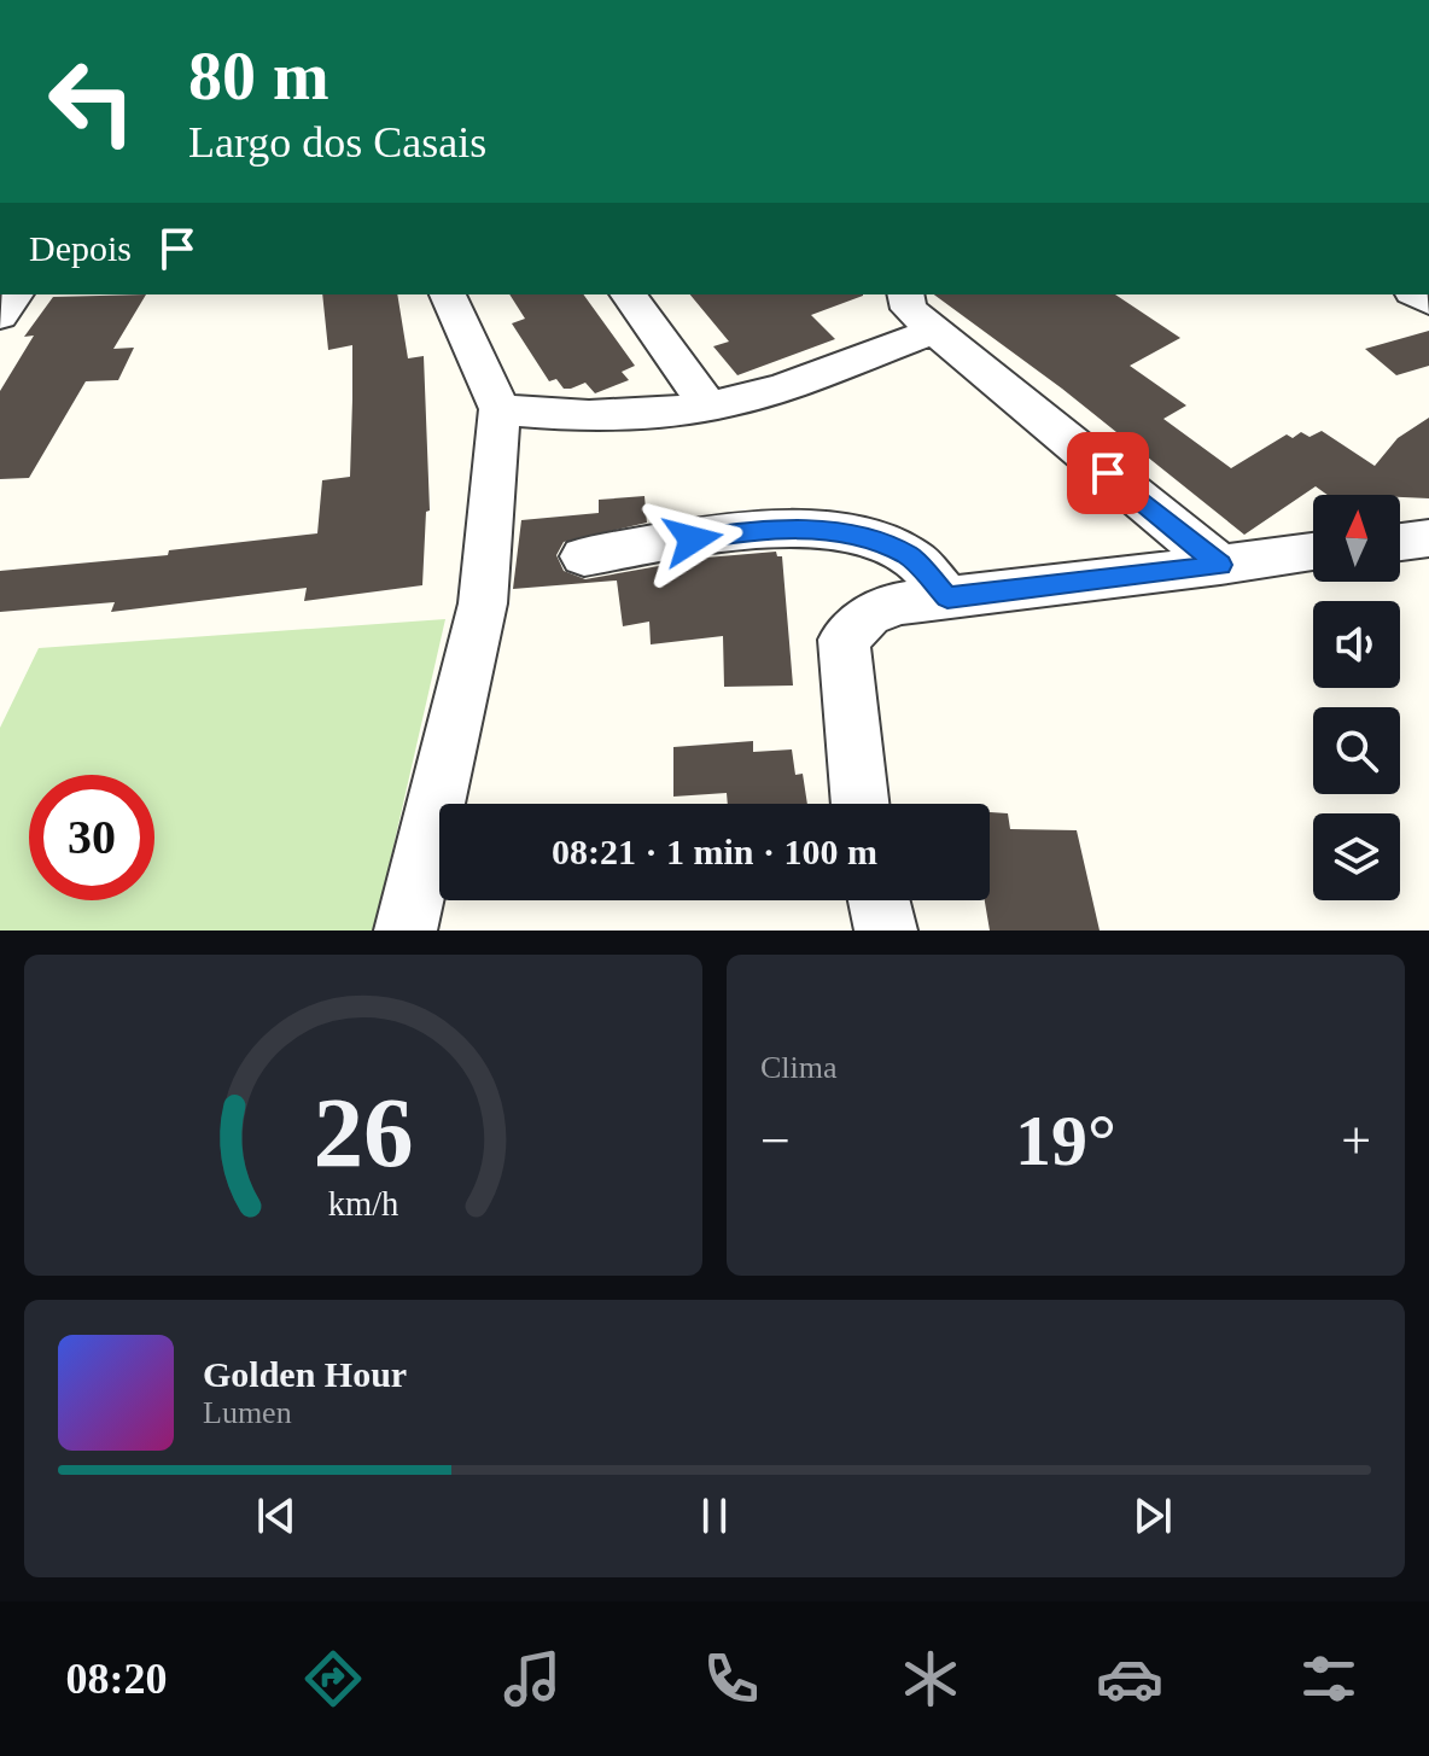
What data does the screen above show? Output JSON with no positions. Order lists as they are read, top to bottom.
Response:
{
  "north": "top",
  "page": {
    "turn": ["80 m", "Largo dos Casais"],
    "then": "Depois",
    "limit": "30",
    "trip": "08:21 · 1 min · 100 m",
    "tile": "Clima",
    "heat": ["−", "19°", "+"],
    "song": ["Golden Hour", "Lumen"],
    "tabs": "08:20",
    "gauge": ["26", "km/h"]
  }
}
